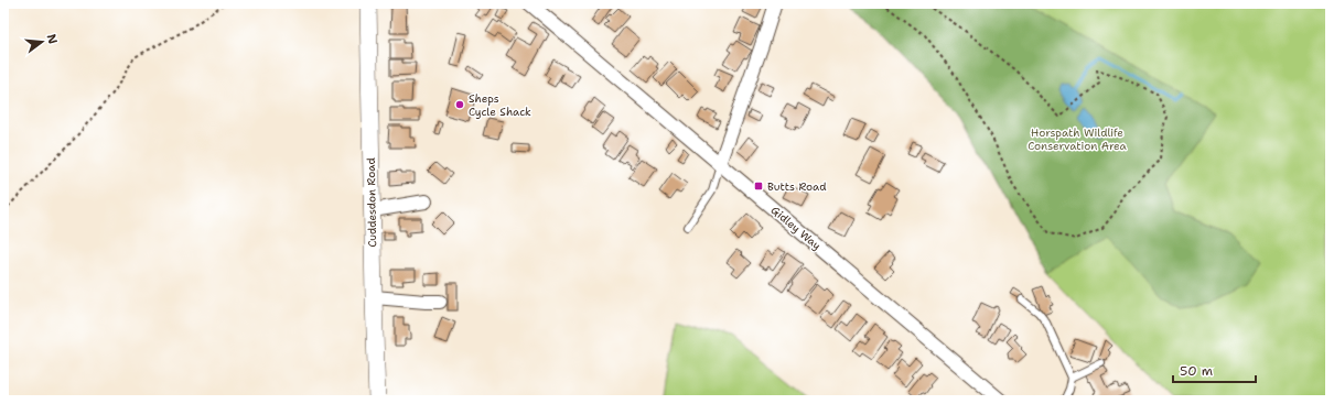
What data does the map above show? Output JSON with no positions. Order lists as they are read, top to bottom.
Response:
{
  "streets": {
    "street": ["Cuddesdon Road", "Gidley Way"]
  },
  "parks": ["Horspath Wildlife Conservation Area"],
  "places": {
    "other": ["Sheps Cycle Shack"],
    "transit": ["Butts Road"]
  },
  "scale_bar": "50 m",
  "north": "right"
}
